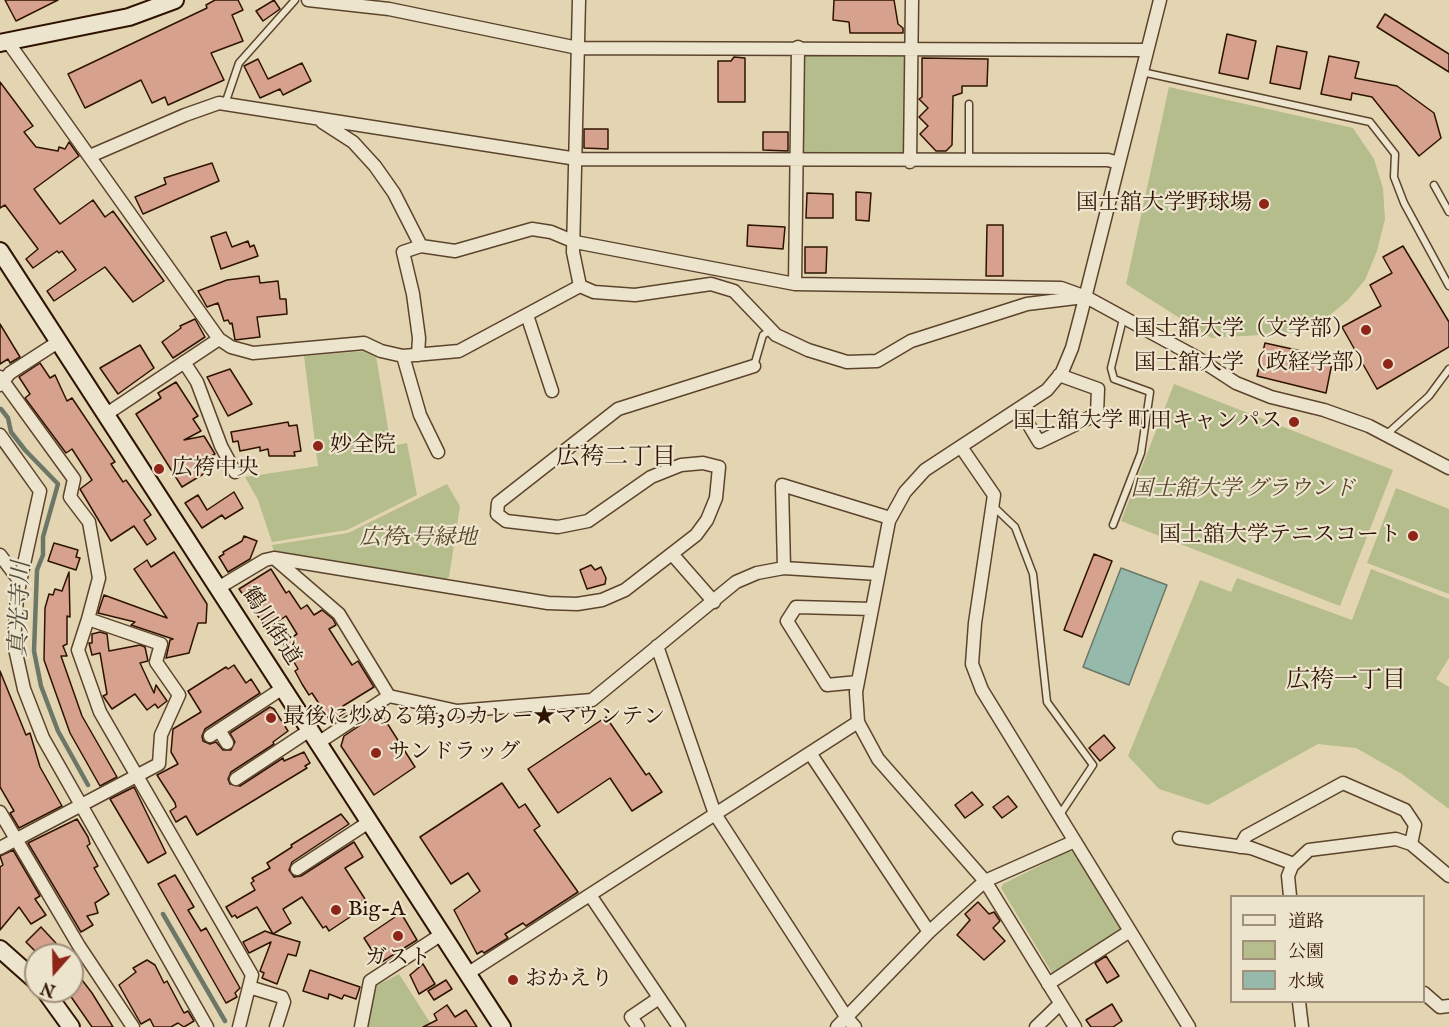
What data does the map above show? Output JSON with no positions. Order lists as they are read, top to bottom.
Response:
{
  "streets": {
    "main road": ["鶴川街道"]
  },
  "districts": ["広袴二丁目", "広袴一丁目"],
  "water": ["真光寺川"],
  "parks": ["国士舘大学 グラウンド", "広袴1号緑地"],
  "places": [
    "国士舘大学野球場",
    "国士舘大学（文学部）",
    "国士舘大学（政経学部）",
    "国士舘大学 町田キャンパス",
    "妙全院",
    "広袴中央",
    "国士舘大学テニスコート",
    "最後に炒める第3のカレー★マウンテン",
    "サンドラッグ",
    "Big-A",
    "ガスト",
    "おかえり"
  ],
  "legend": ["道路", "公園", "水域"],
  "north": "bottom"
}
